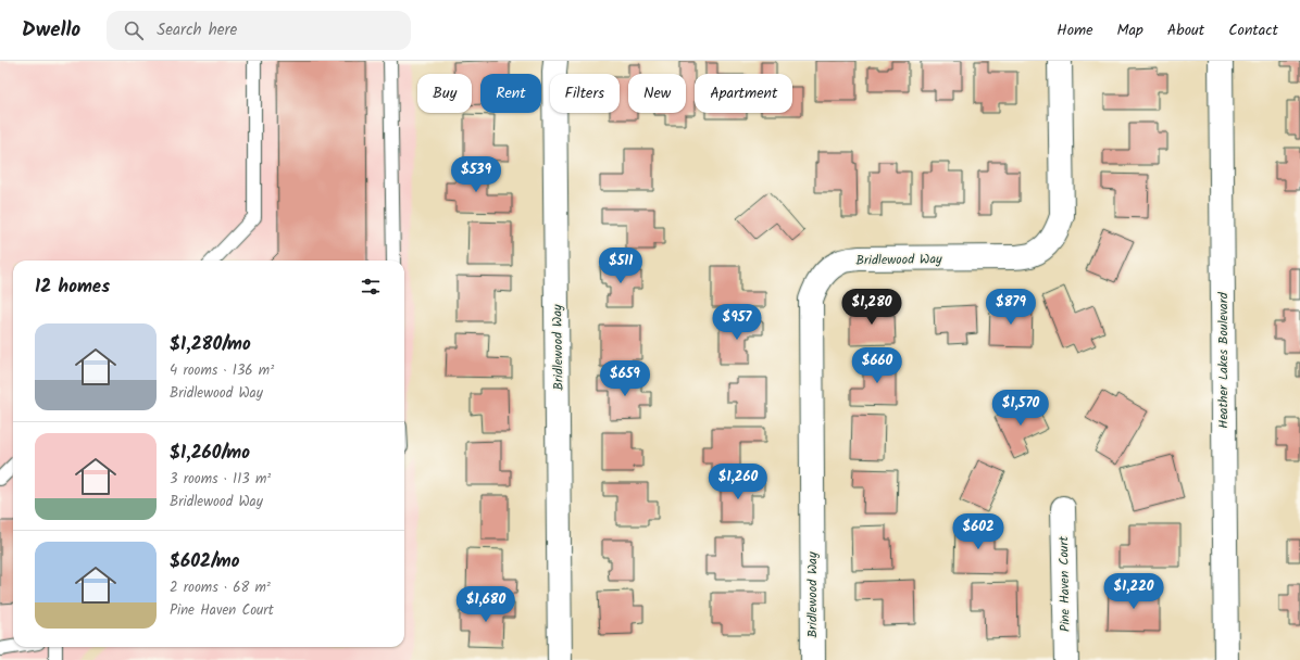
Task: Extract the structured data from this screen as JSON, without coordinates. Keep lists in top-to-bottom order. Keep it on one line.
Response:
{"streets":{"street":["Bridlewood Way","Heather Lakes Boulevard","Pine Haven Court"]},"page":{"header":"Dwello","search":"Search here","nav":["Home","Map","About","Contact"],"chip":["Buy","Rent","Filters","New","Apartment"],"price":["$539","$511","$1,280","$879","$957","$660","$659","$1,570","$1,260","$602","$1,220","$1,680"],"heading":"12 homes","list":[{"name":"$1,280/mo","note":"4 rooms · 136 m² · Bridlewood Way"},{"name":"$1,260/mo","note":"3 rooms · 113 m² · Bridlewood Way"},{"name":"$602/mo","note":"2 rooms · 68 m² · Pine Haven Court"}]}}
